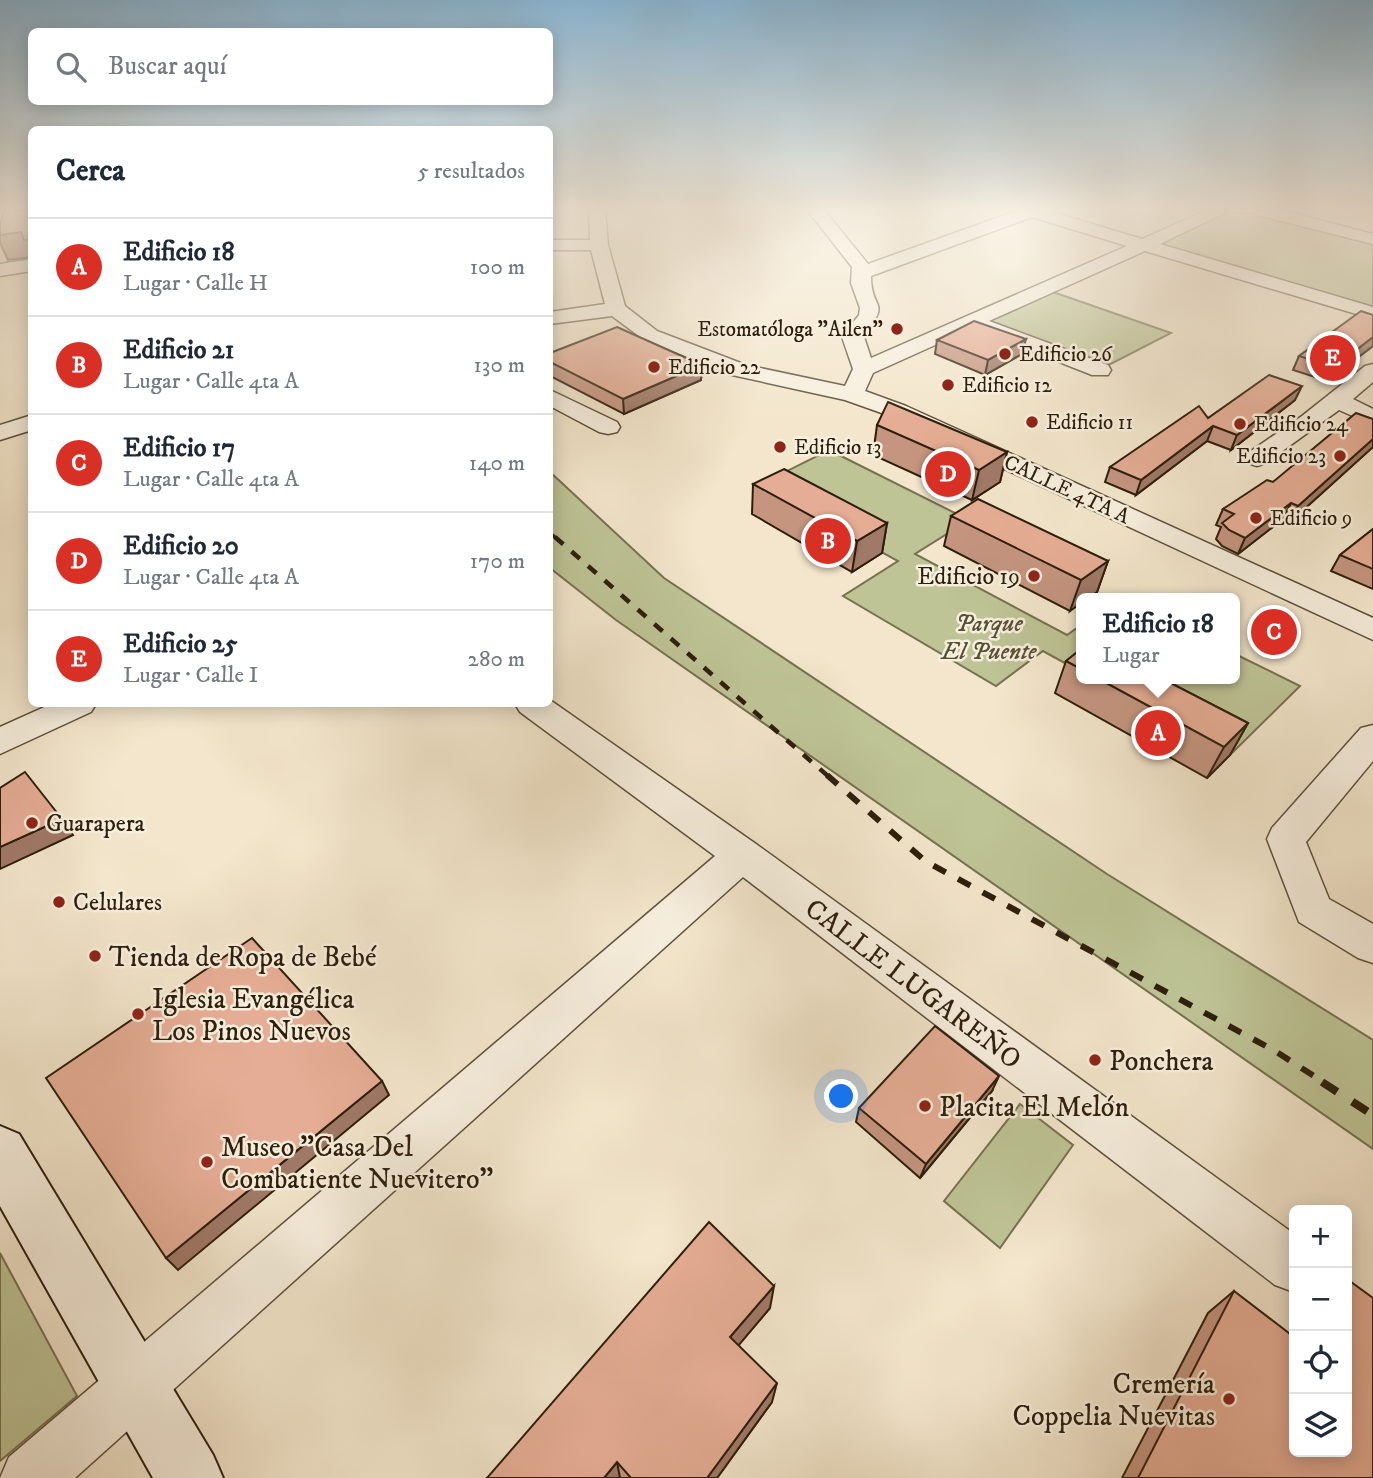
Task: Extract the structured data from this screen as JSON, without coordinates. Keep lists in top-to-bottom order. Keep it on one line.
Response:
{"streets":{"street":["CALLE 4TA A","CALLE LUGAREÑO"]},"parks":["Parque El Puente"],"places":["Estomatóloga \"Ailen\"","Edificio 26","Edificio 22","Edificio 12","Edificio 11","Edificio 24","Edificio 13","Edificio 23","Edificio 9","Edificio 19","Guarapera","Celulares","Tienda de Ropa de Bebé","Iglesia Evangélica Los Pinos Nuevos","Ponchera","Placita El Melón","Museo \"Casa Del Combatiente Nuevitero\"","Cremería Coppelia Nuevitas"],"page":{"search":"Buscar aquí","heading":["Cerca","5 resultados"],"list":[{"mark":"A","name":"Edificio 18","note":"Lugar · Calle H","value":"100 m"},{"mark":"B","name":"Edificio 21","note":"Lugar · Calle 4ta A","value":"130 m"},{"mark":"C","name":"Edificio 17","note":"Lugar · Calle 4ta A","value":"140 m"},{"mark":"D","name":"Edificio 20","note":"Lugar · Calle 4ta A","value":"170 m"},{"mark":"E","name":"Edificio 25","note":"Lugar · Calle I","value":"280 m"}],"pins":["E","D","B","C","A"],"popup":["Edificio 18","Lugar"],"map_buttons":["+","−"]}}
